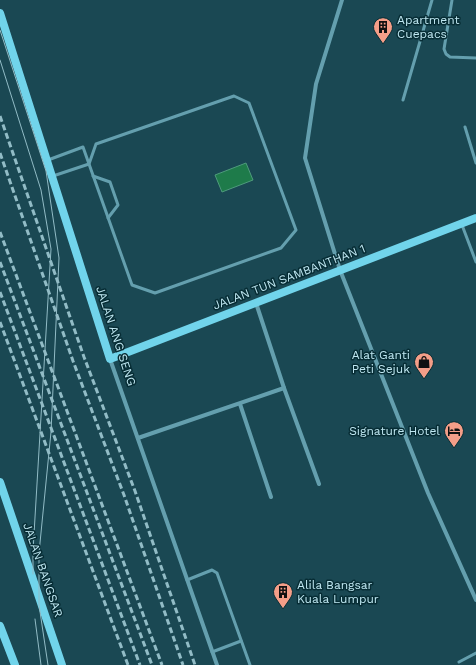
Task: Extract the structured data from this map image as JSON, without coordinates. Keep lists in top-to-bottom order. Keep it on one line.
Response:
{"streets":{"street":["JALAN TUN SAMBANTHAN 1","JALAN ANG SENG","JALAN BANGSAR"]},"crossings":[["JALAN TUN SAMBANTHAN 1","JALAN ANG SENG"]],"places":{"building":["Apartment Cuepacs","Alila Bangsar Kuala Lumpur"],"shop":["Alat Ganti Peti Sejuk"],"hotel":["Signature Hotel"]}}
